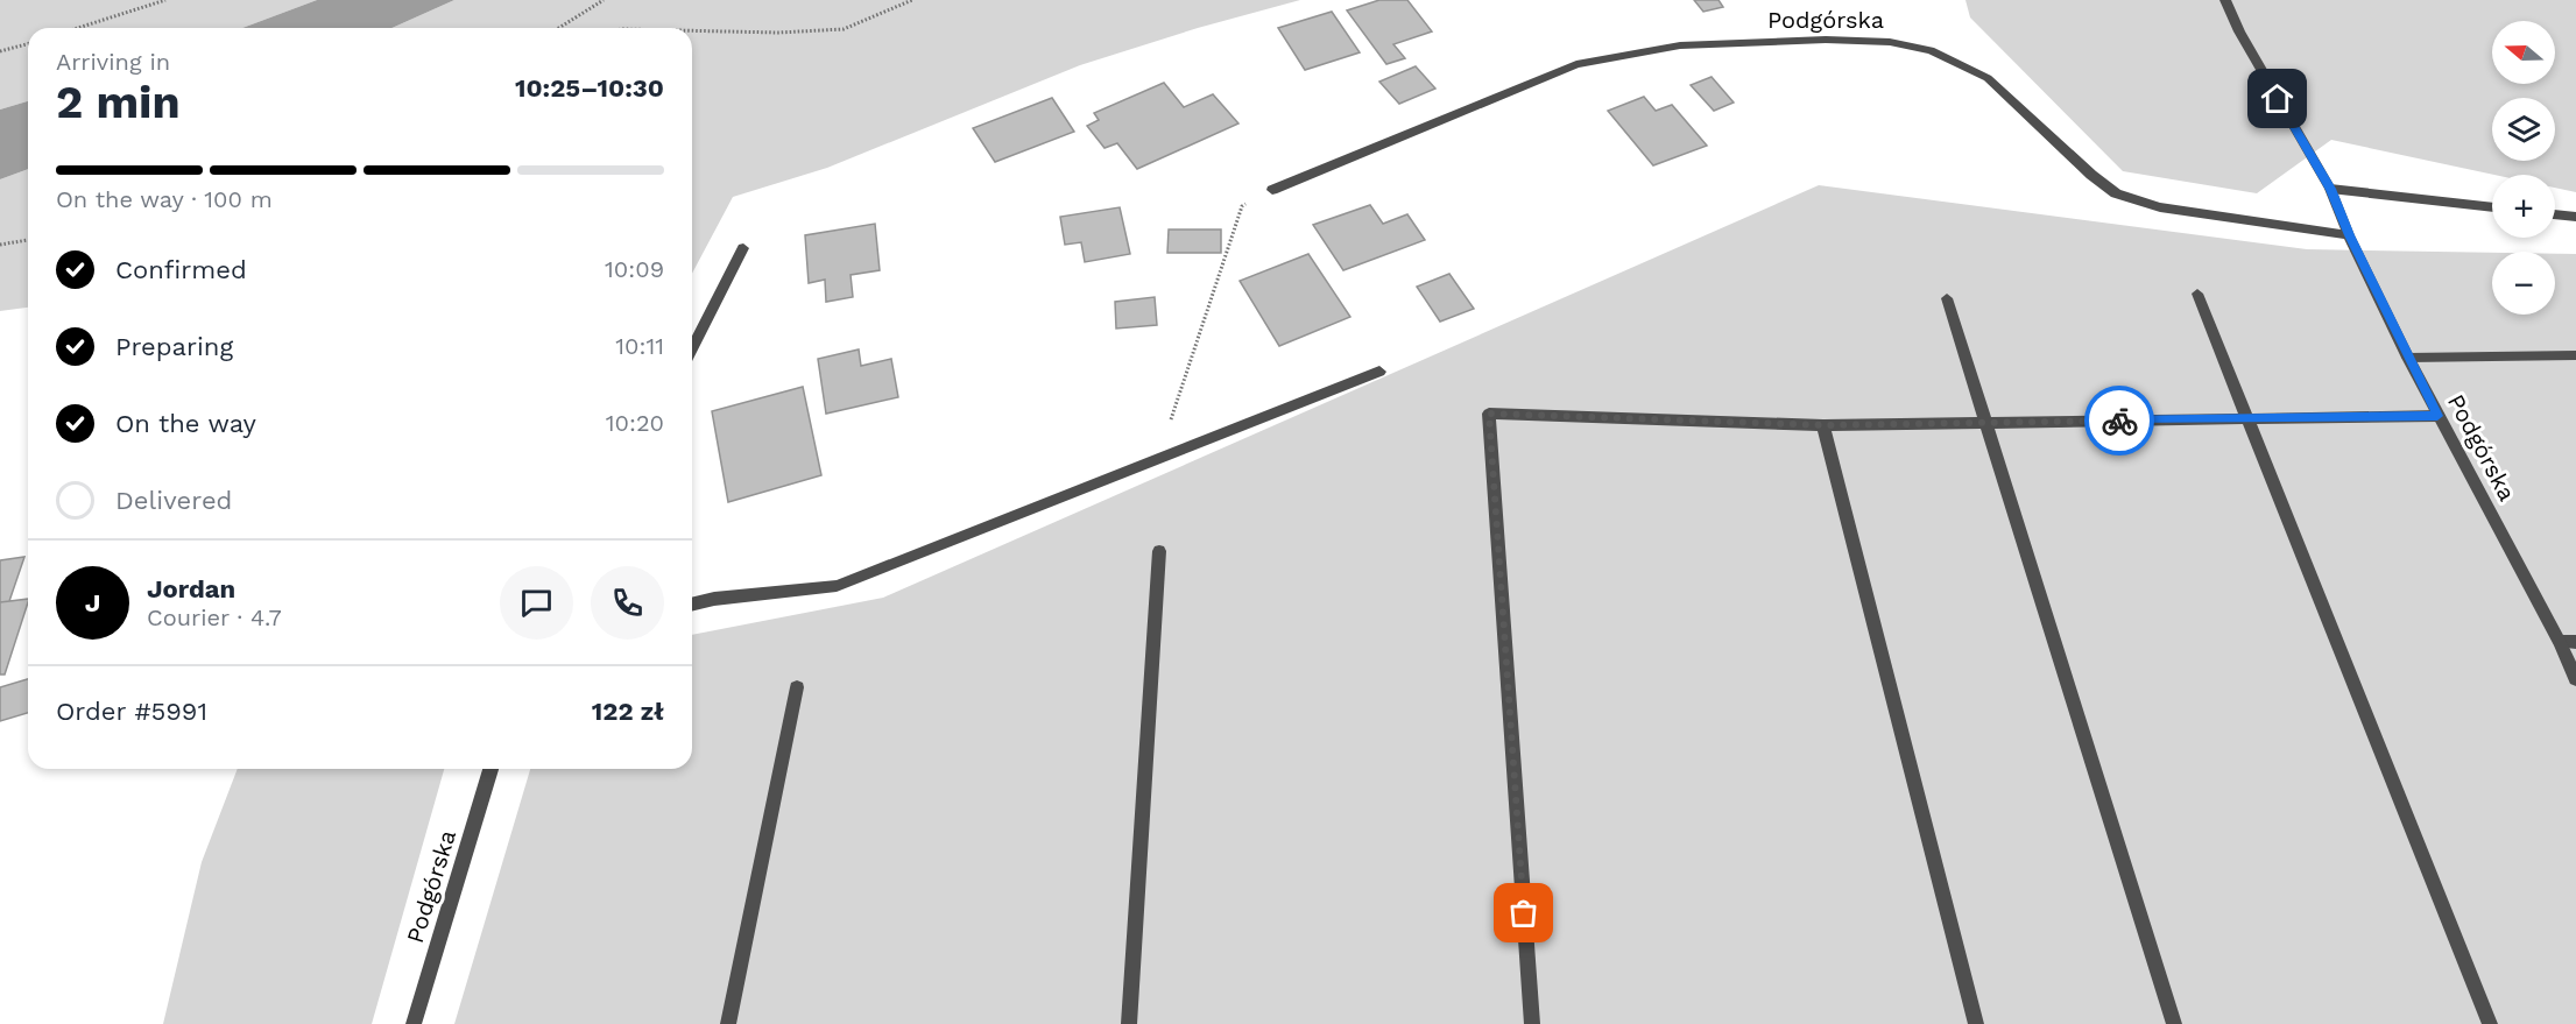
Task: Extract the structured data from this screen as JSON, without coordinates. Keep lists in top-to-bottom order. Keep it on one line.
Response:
{"streets":{"street":["Podgórska"]},"north":"left","page":{"map_buttons":["+","−"],"heading":["2 min","Arriving in","10:25–10:30"],"panel":["Jordan","Courier · 4.7","Order #5991","122 zł"],"bar":"On the way · 100 m","list":[["Confirmed","10:09"],["Preparing","10:11"],["On the way","10:20"],"Delivered"],"round":"J"}}
